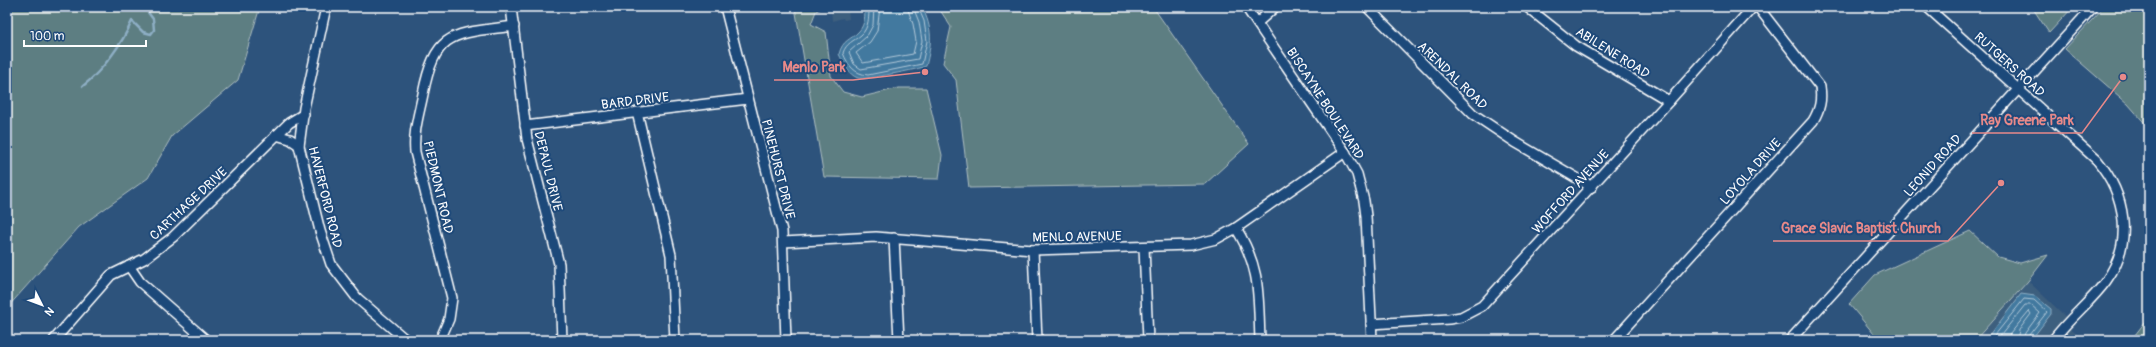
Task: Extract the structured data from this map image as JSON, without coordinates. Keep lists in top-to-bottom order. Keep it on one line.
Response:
{"streets":{"street":["ABILENE ROAD","RUTGERS ROAD","ARENDAL ROAD","BARD DRIVE","BISCAYNE BOULEVARD","LEONID ROAD","PINEHURST DRIVE","DEPAUL DRIVE","LOYOLA DRIVE","PIEDMONT ROAD","WOFFORD AVENUE","HAVERFORD ROAD","CARTHAGE DRIVE","MENLO AVENUE"]},"crossings":[["ABILENE ROAD","WOFFORD AVENUE"],["RUTGERS ROAD","LEONID ROAD"],["ARENDAL ROAD","WOFFORD AVENUE"],["BARD DRIVE","PINEHURST DRIVE"],["BARD DRIVE","DEPAUL DRIVE"],["BISCAYNE BOULEVARD","WOFFORD AVENUE"],["BISCAYNE BOULEVARD","MENLO AVENUE"],["PINEHURST DRIVE","MENLO AVENUE"],["DEPAUL DRIVE","PIEDMONT ROAD"],["HAVERFORD ROAD","CARTHAGE DRIVE"]],"places":["Menlo Park","Ray Greene Park","Grace Slavic Baptist Church"],"scale_bar":"100 m","north":"bottom right"}
